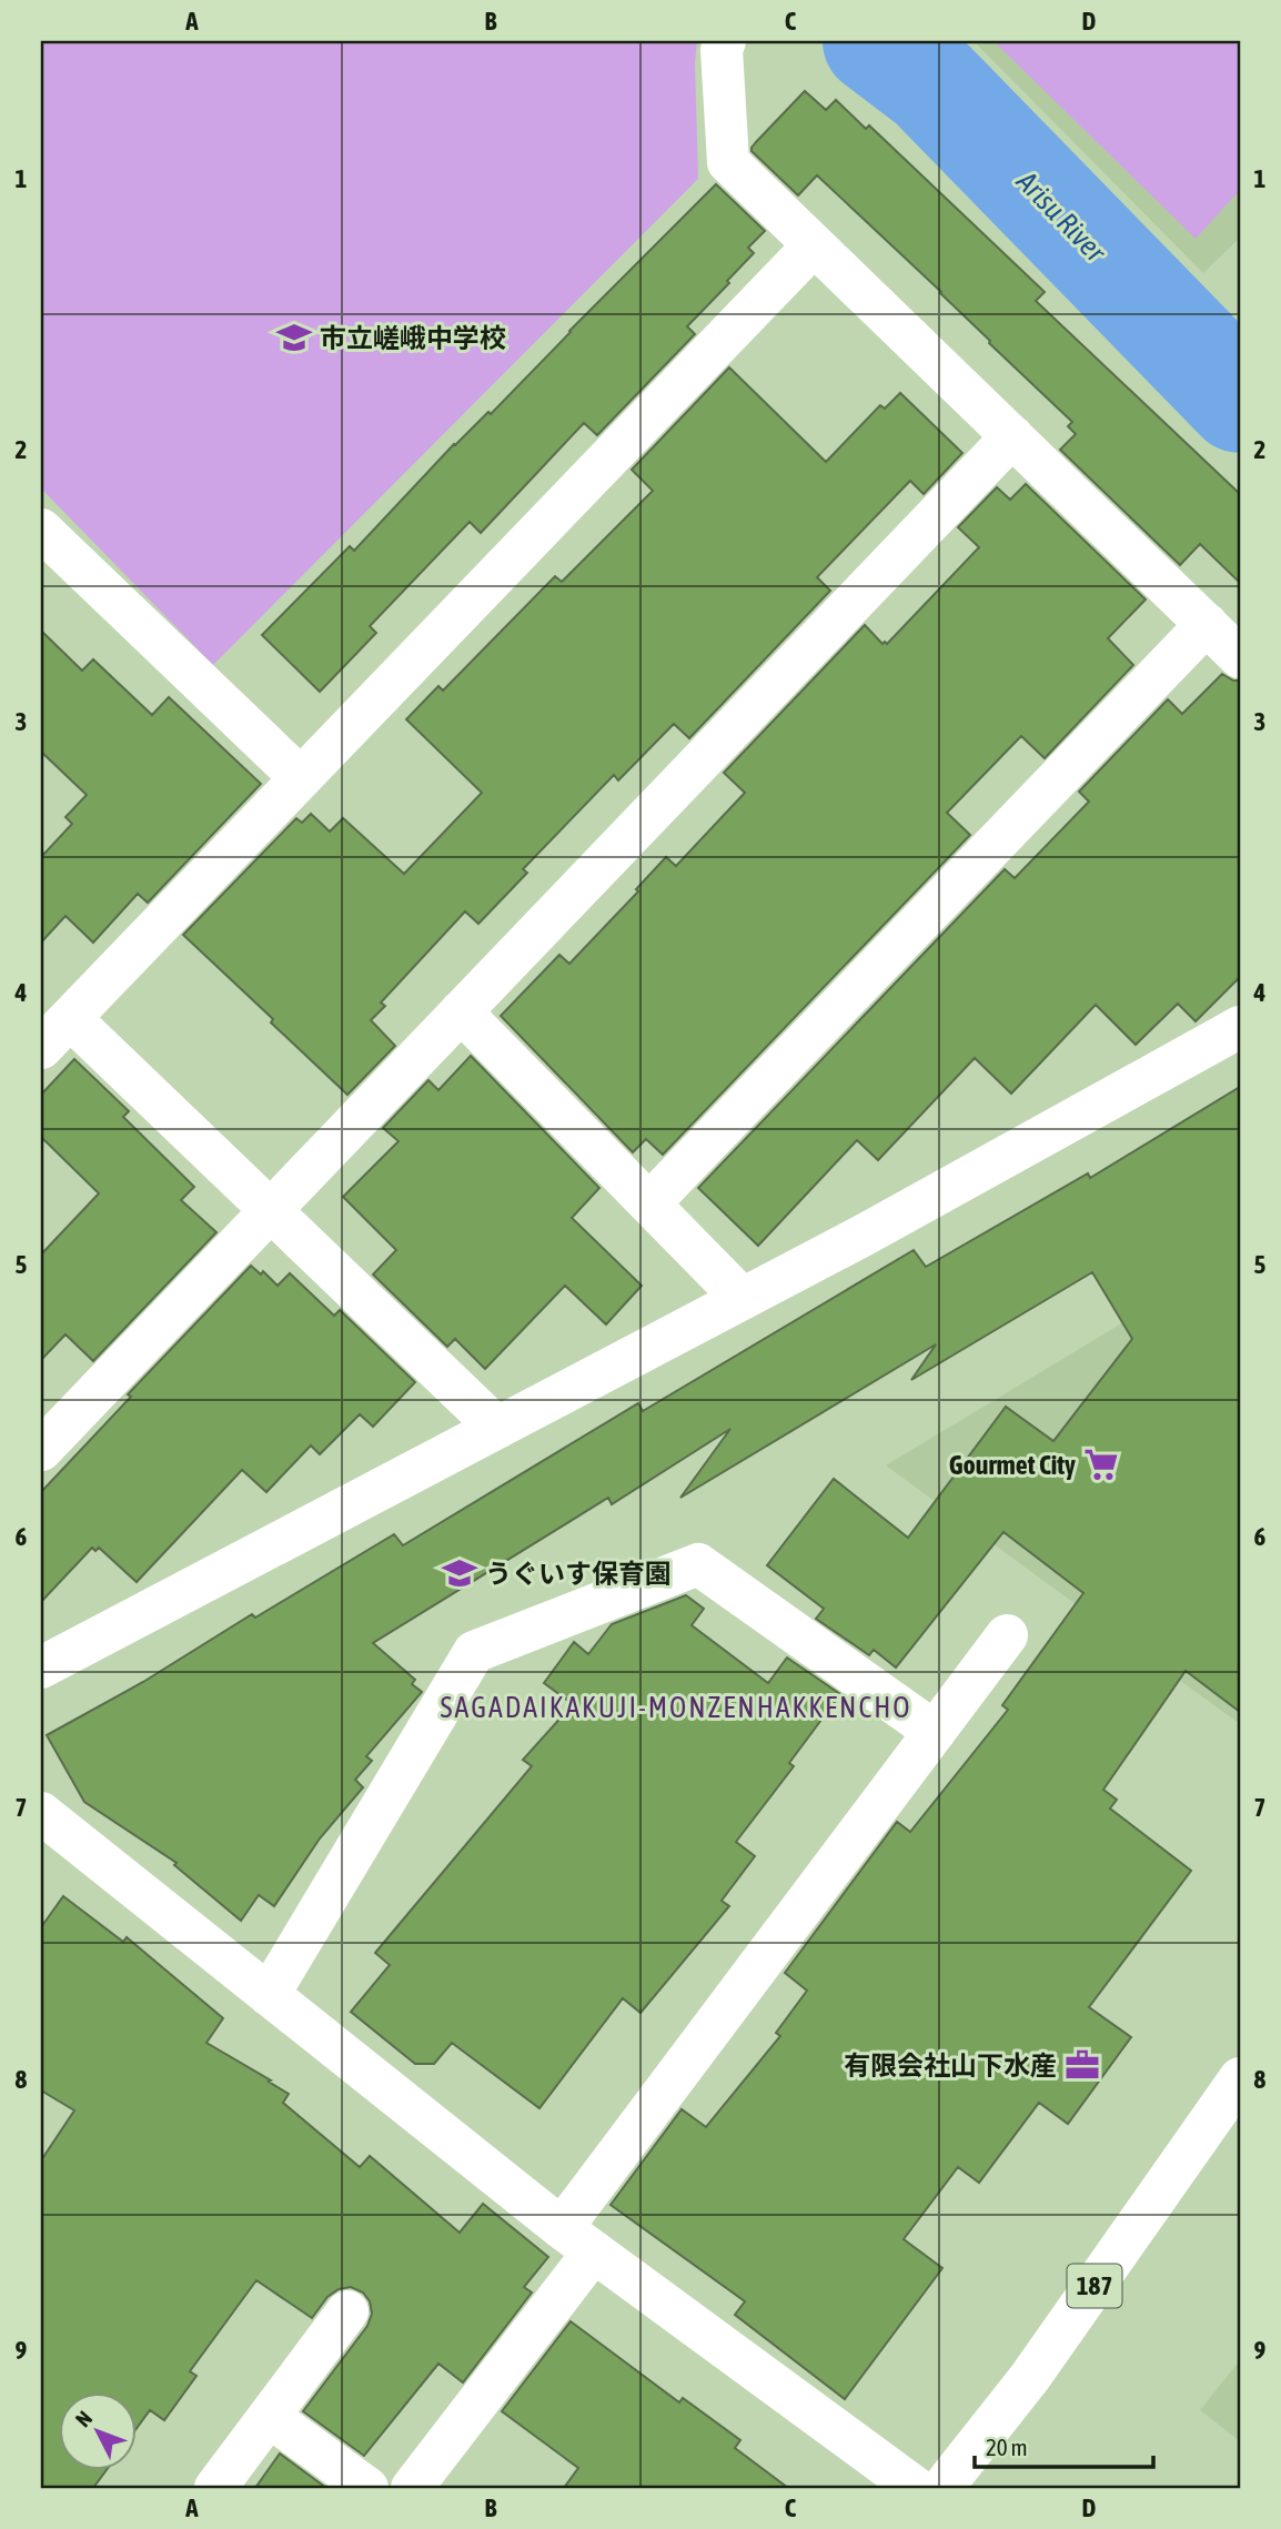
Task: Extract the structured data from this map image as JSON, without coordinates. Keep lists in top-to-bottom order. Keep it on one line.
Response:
{"streets":{"street":["187"]},"districts":["SAGADAIKAKUJI-MONZENHAKKENCHO"],"water":["Arisu River"],"places":{"school or university":["市立嵯峨中学校","うぐいす保育園"],"supermarket":["Gourmet City"],"office":["有限会社山下水産"]},"scale_bar":"20 m","north":"top left","grid":{"columns":["A","B","C","D"],"rows":["1","2","3","4","5","6","7","8","9"]}}
